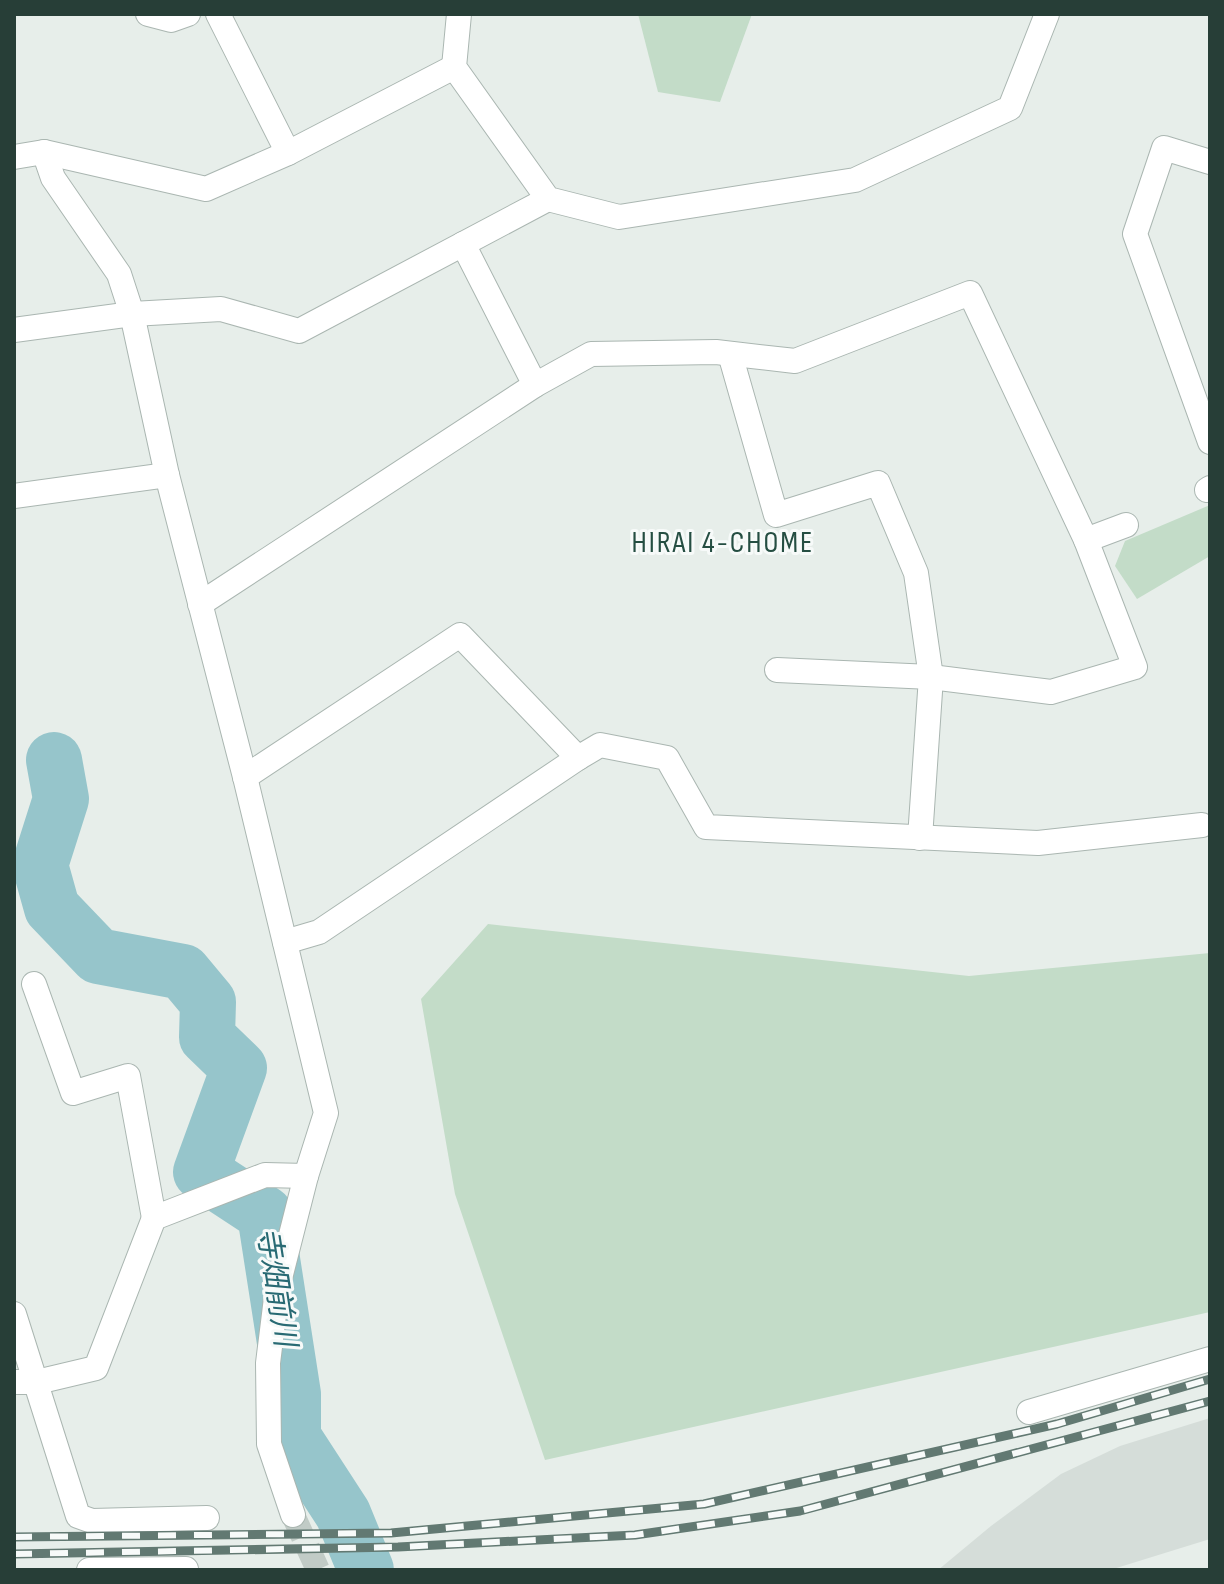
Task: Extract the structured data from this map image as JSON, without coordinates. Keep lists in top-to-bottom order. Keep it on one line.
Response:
{"districts":["HIRAI 4-CHOME"],"water":["寺畑前川"]}
